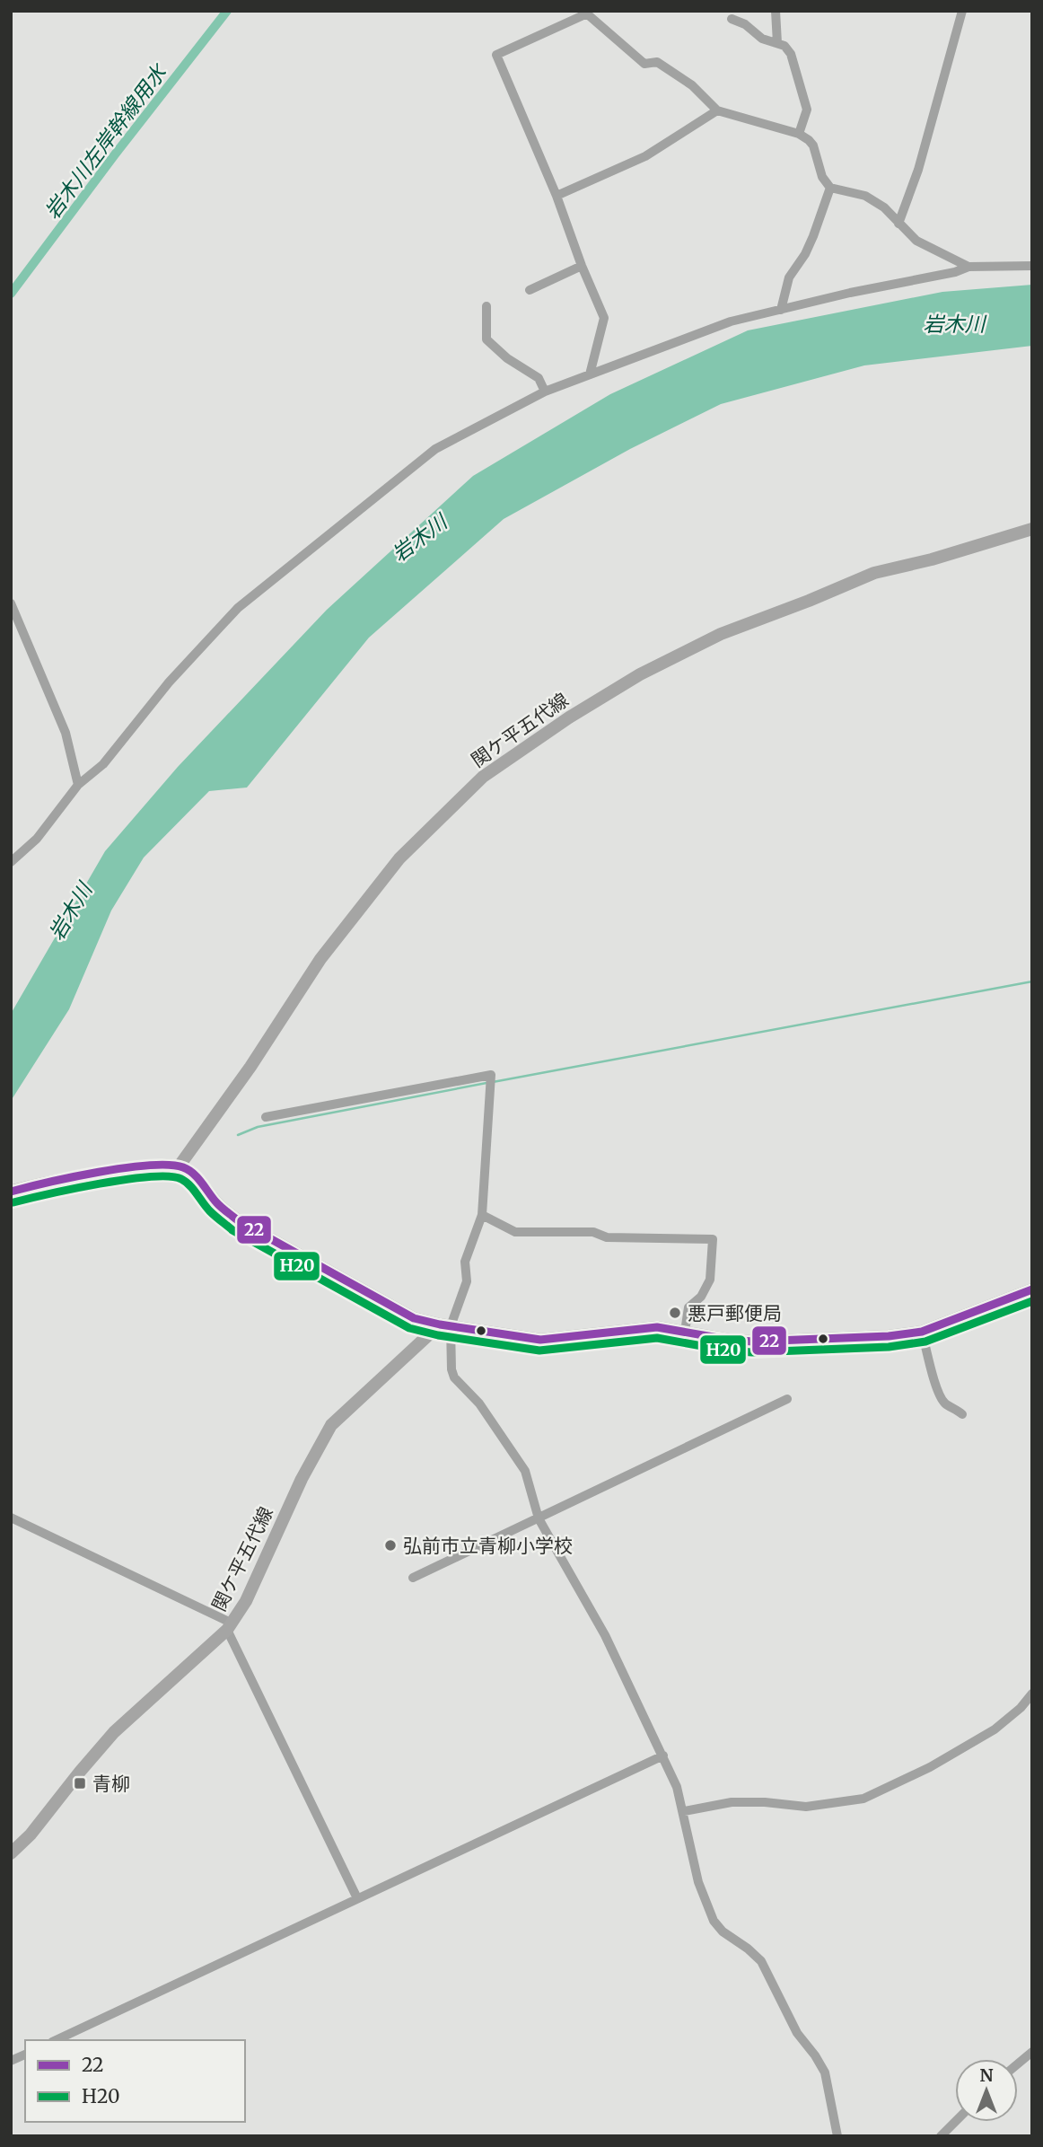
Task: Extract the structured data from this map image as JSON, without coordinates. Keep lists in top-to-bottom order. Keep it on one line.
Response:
{"streets":{"main road":["関ケ平五代線"]},"water":["岩木川左岸幹線用水","岩木川"],"places":{"other":["悪戸郵便局","弘前市立青柳小学校"],"transit":["青柳"]},"lines":["transit line 22","transit line H20"],"legend":["22","H20"],"north":"top"}
